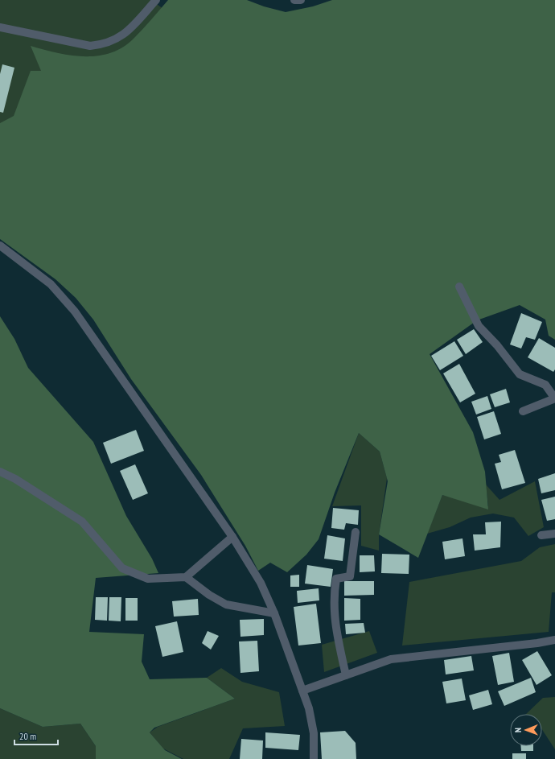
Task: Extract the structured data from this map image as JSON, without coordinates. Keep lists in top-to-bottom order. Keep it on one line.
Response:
{"scale_bar":"20 m","north":"left"}
